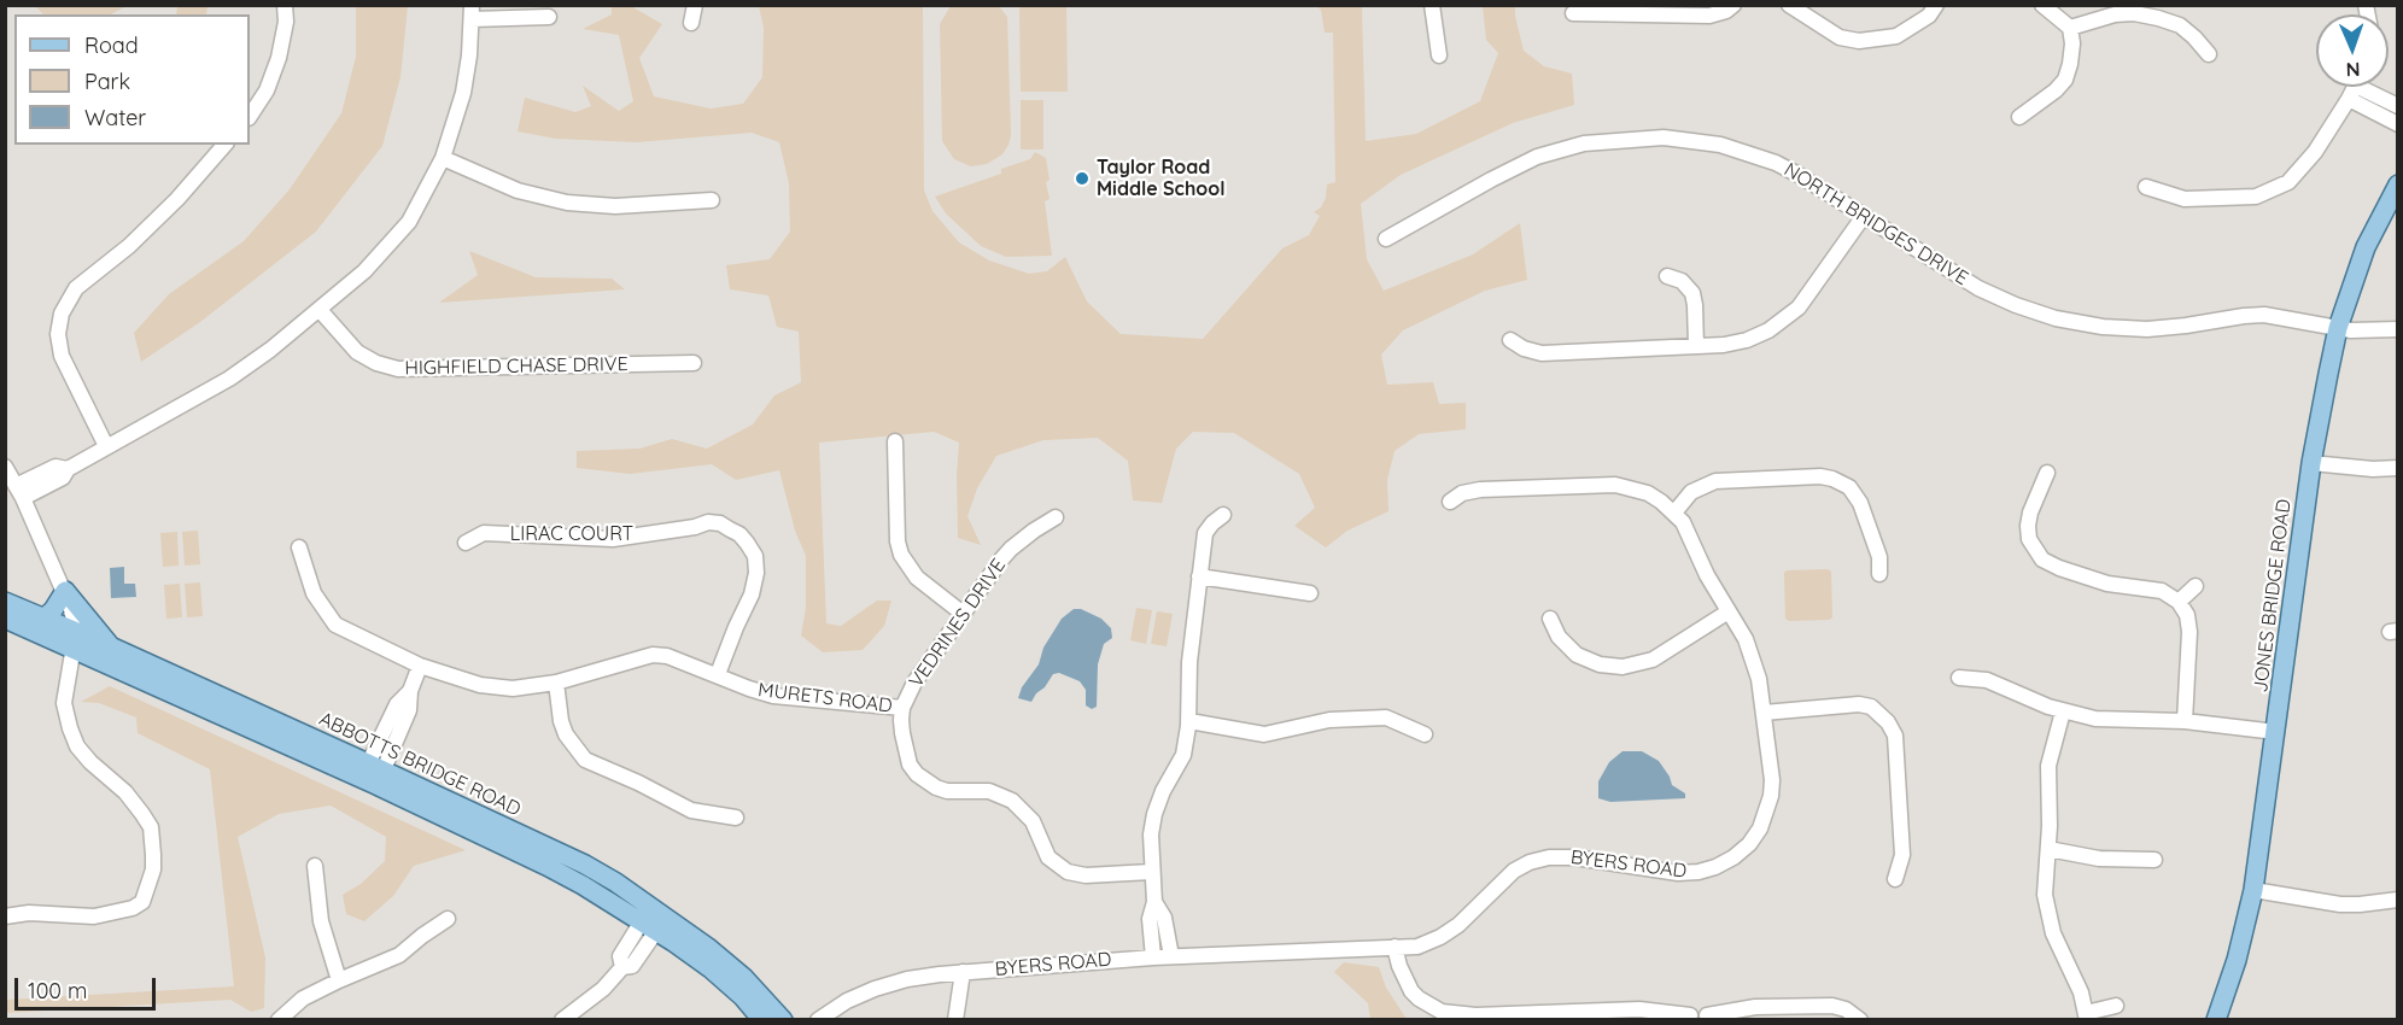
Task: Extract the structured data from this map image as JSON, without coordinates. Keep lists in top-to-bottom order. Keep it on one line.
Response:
{"streets":{"main road":["JONES BRIDGE ROAD","ABBOTTS BRIDGE ROAD"],"street":["NORTH BRIDGES DRIVE","HIGHFIELD CHASE DRIVE","LIRAC COURT","VEDRINES DRIVE","MURETS ROAD","BYERS ROAD"]},"crossings":[["NORTH BRIDGES DRIVE","JONES BRIDGE ROAD"],["LIRAC COURT","MURETS ROAD"],["VEDRINES DRIVE","MURETS ROAD"]],"places":["Taylor Road Middle School"],"legend":["Road","Park","Water"],"scale_bar":"100 m","north":"bottom"}
